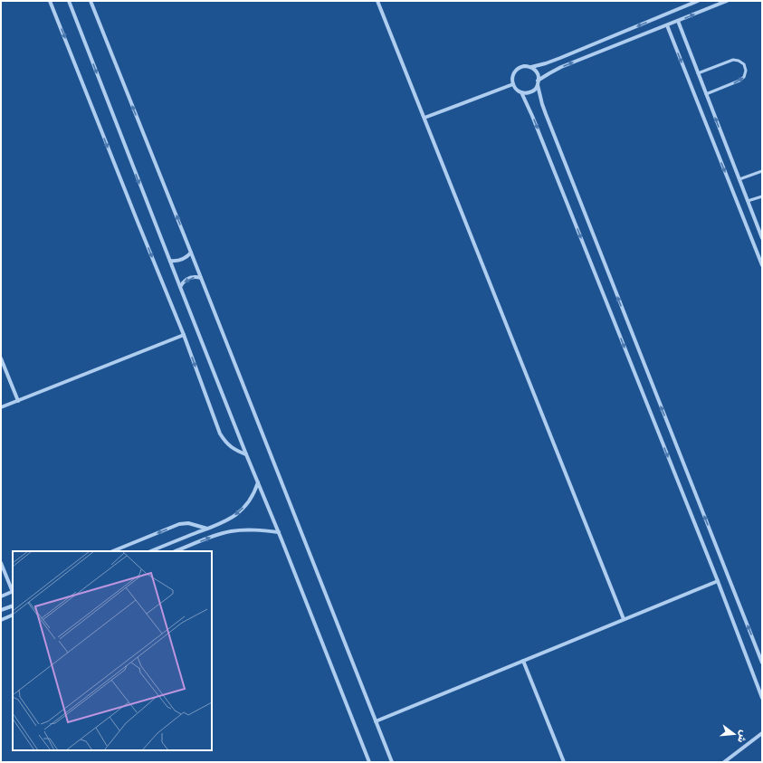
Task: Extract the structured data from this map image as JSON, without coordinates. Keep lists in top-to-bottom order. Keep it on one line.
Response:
{"north":"right"}
